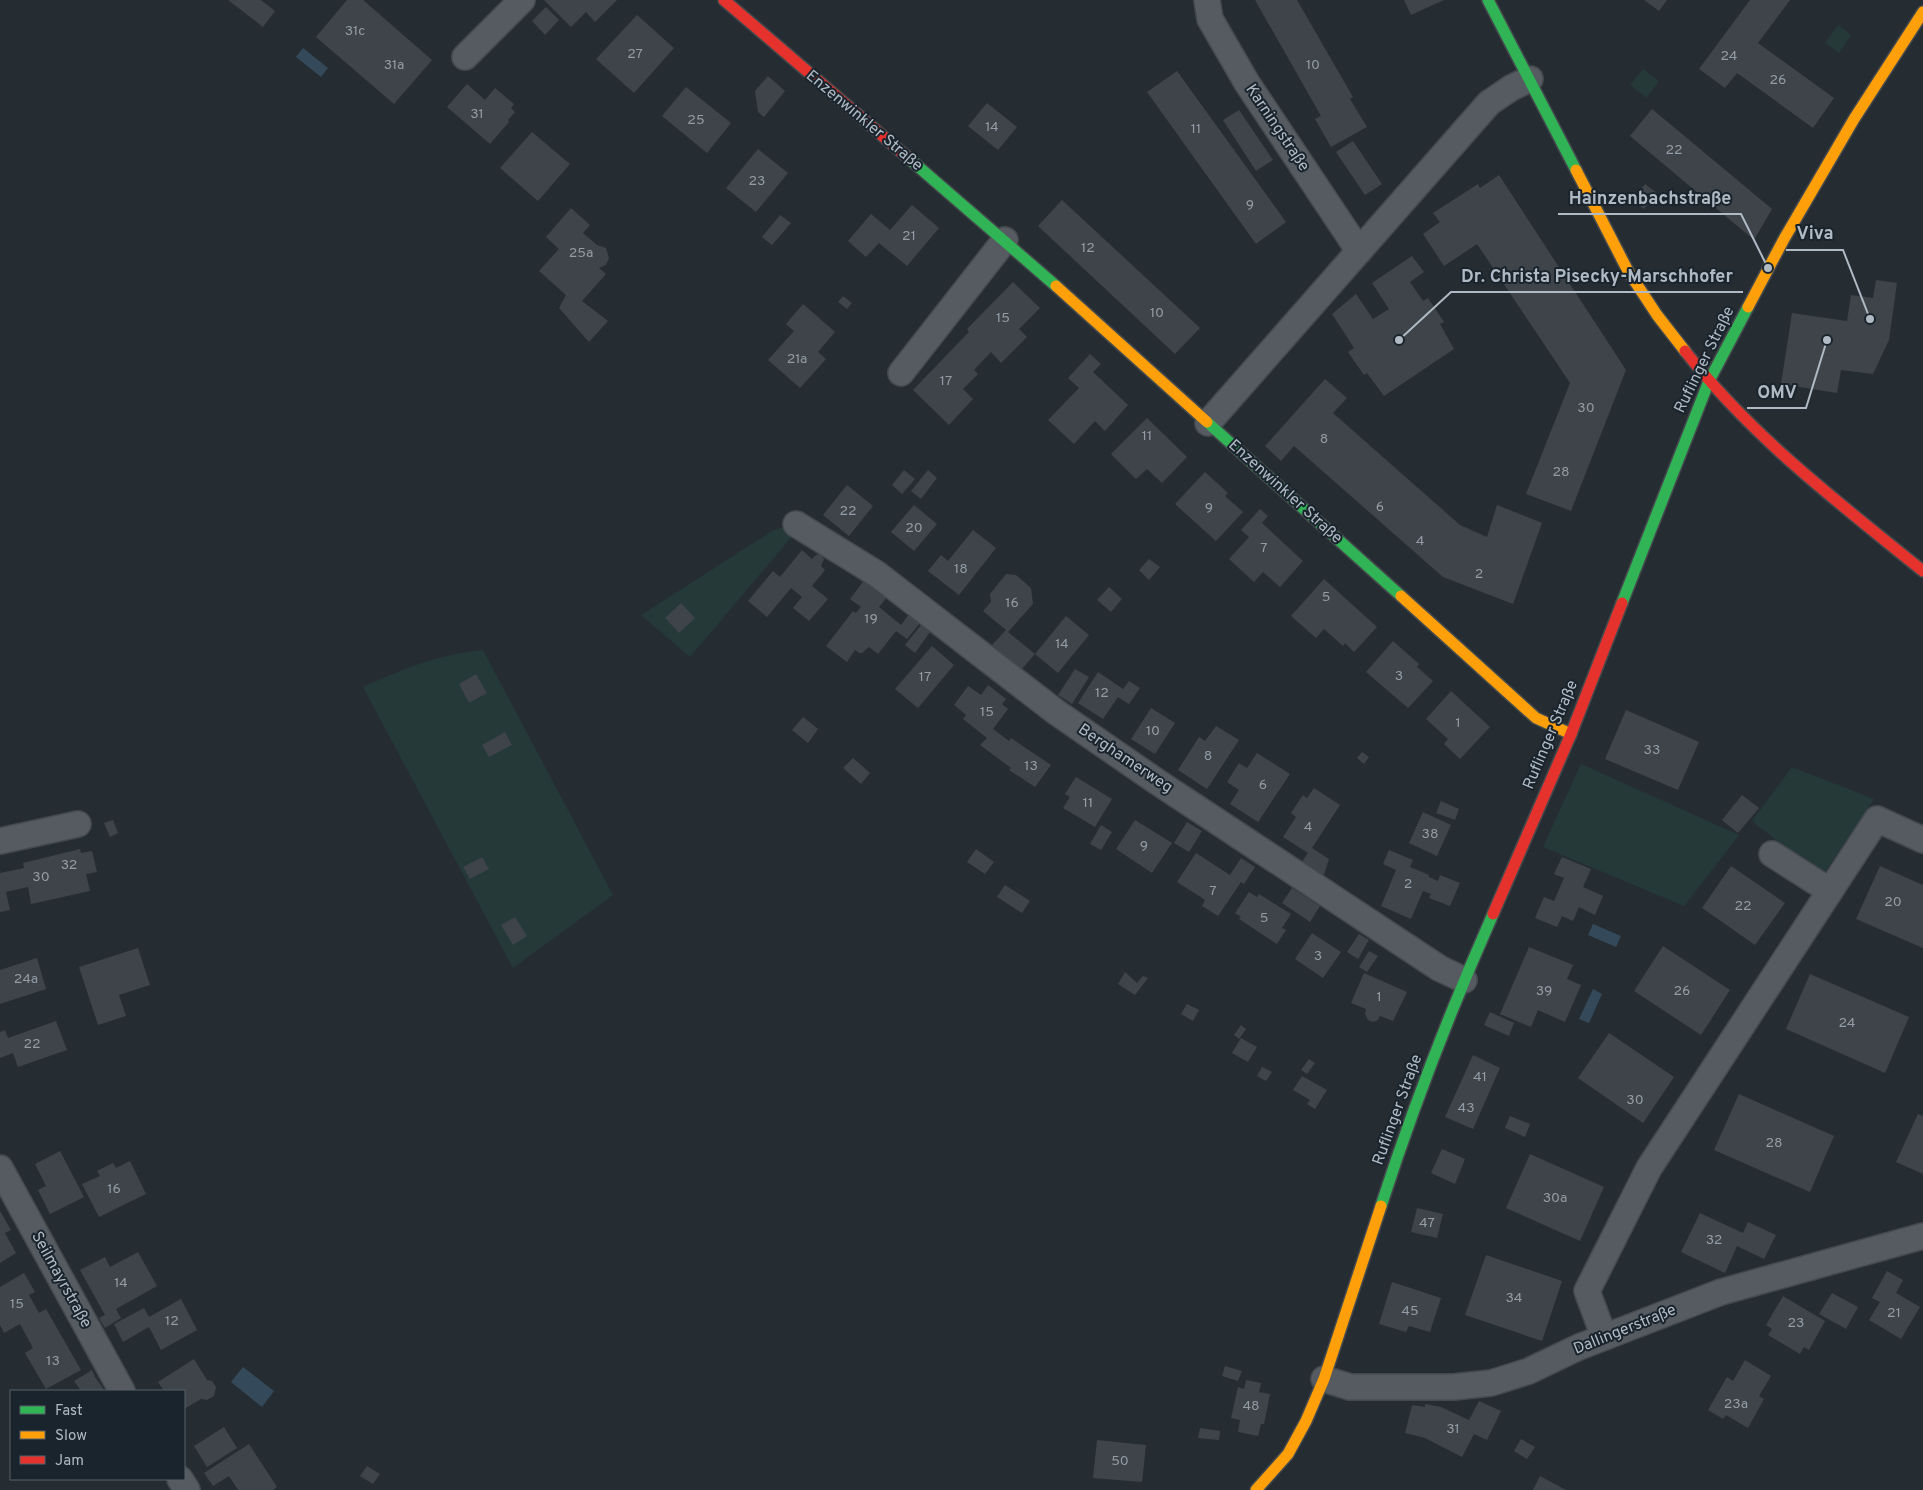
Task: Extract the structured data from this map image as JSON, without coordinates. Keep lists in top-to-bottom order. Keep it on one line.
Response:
{"streets":{"street":["Enzenwinkler Straße","Karningstraße","Ruflinger Straße","Berghamerweg","Seilmayrstraße","Dallingerstraße"]},"crossings":[["Enzenwinkler Straße","Ruflinger Straße"],["Ruflinger Straße","Berghamerweg"],["Ruflinger Straße","Dallingerstraße"]],"places":["Hainzenbachstraße","Viva","Dr. Christa Pisecky-Marschhofer","OMV"],"house_numbers":["31c","27","24","31a","10","26","31","25","14","11","22","23","9","21","12","25a","10","15","21a","17","30","11","8","28","6","9","22","20","4","7","18","2","5","16","19","14","3","17","12","15","1","10","33","8","13","6","11","4","38","9","32","30","2","7","20","22","5","3","24a","39","26","1","24","22","41","30","43","28","16","30a","47","32","14","34","15","45","21","12","23","13","23a","48","31","50"],"legend":["Fast","Slow","Jam"]}
